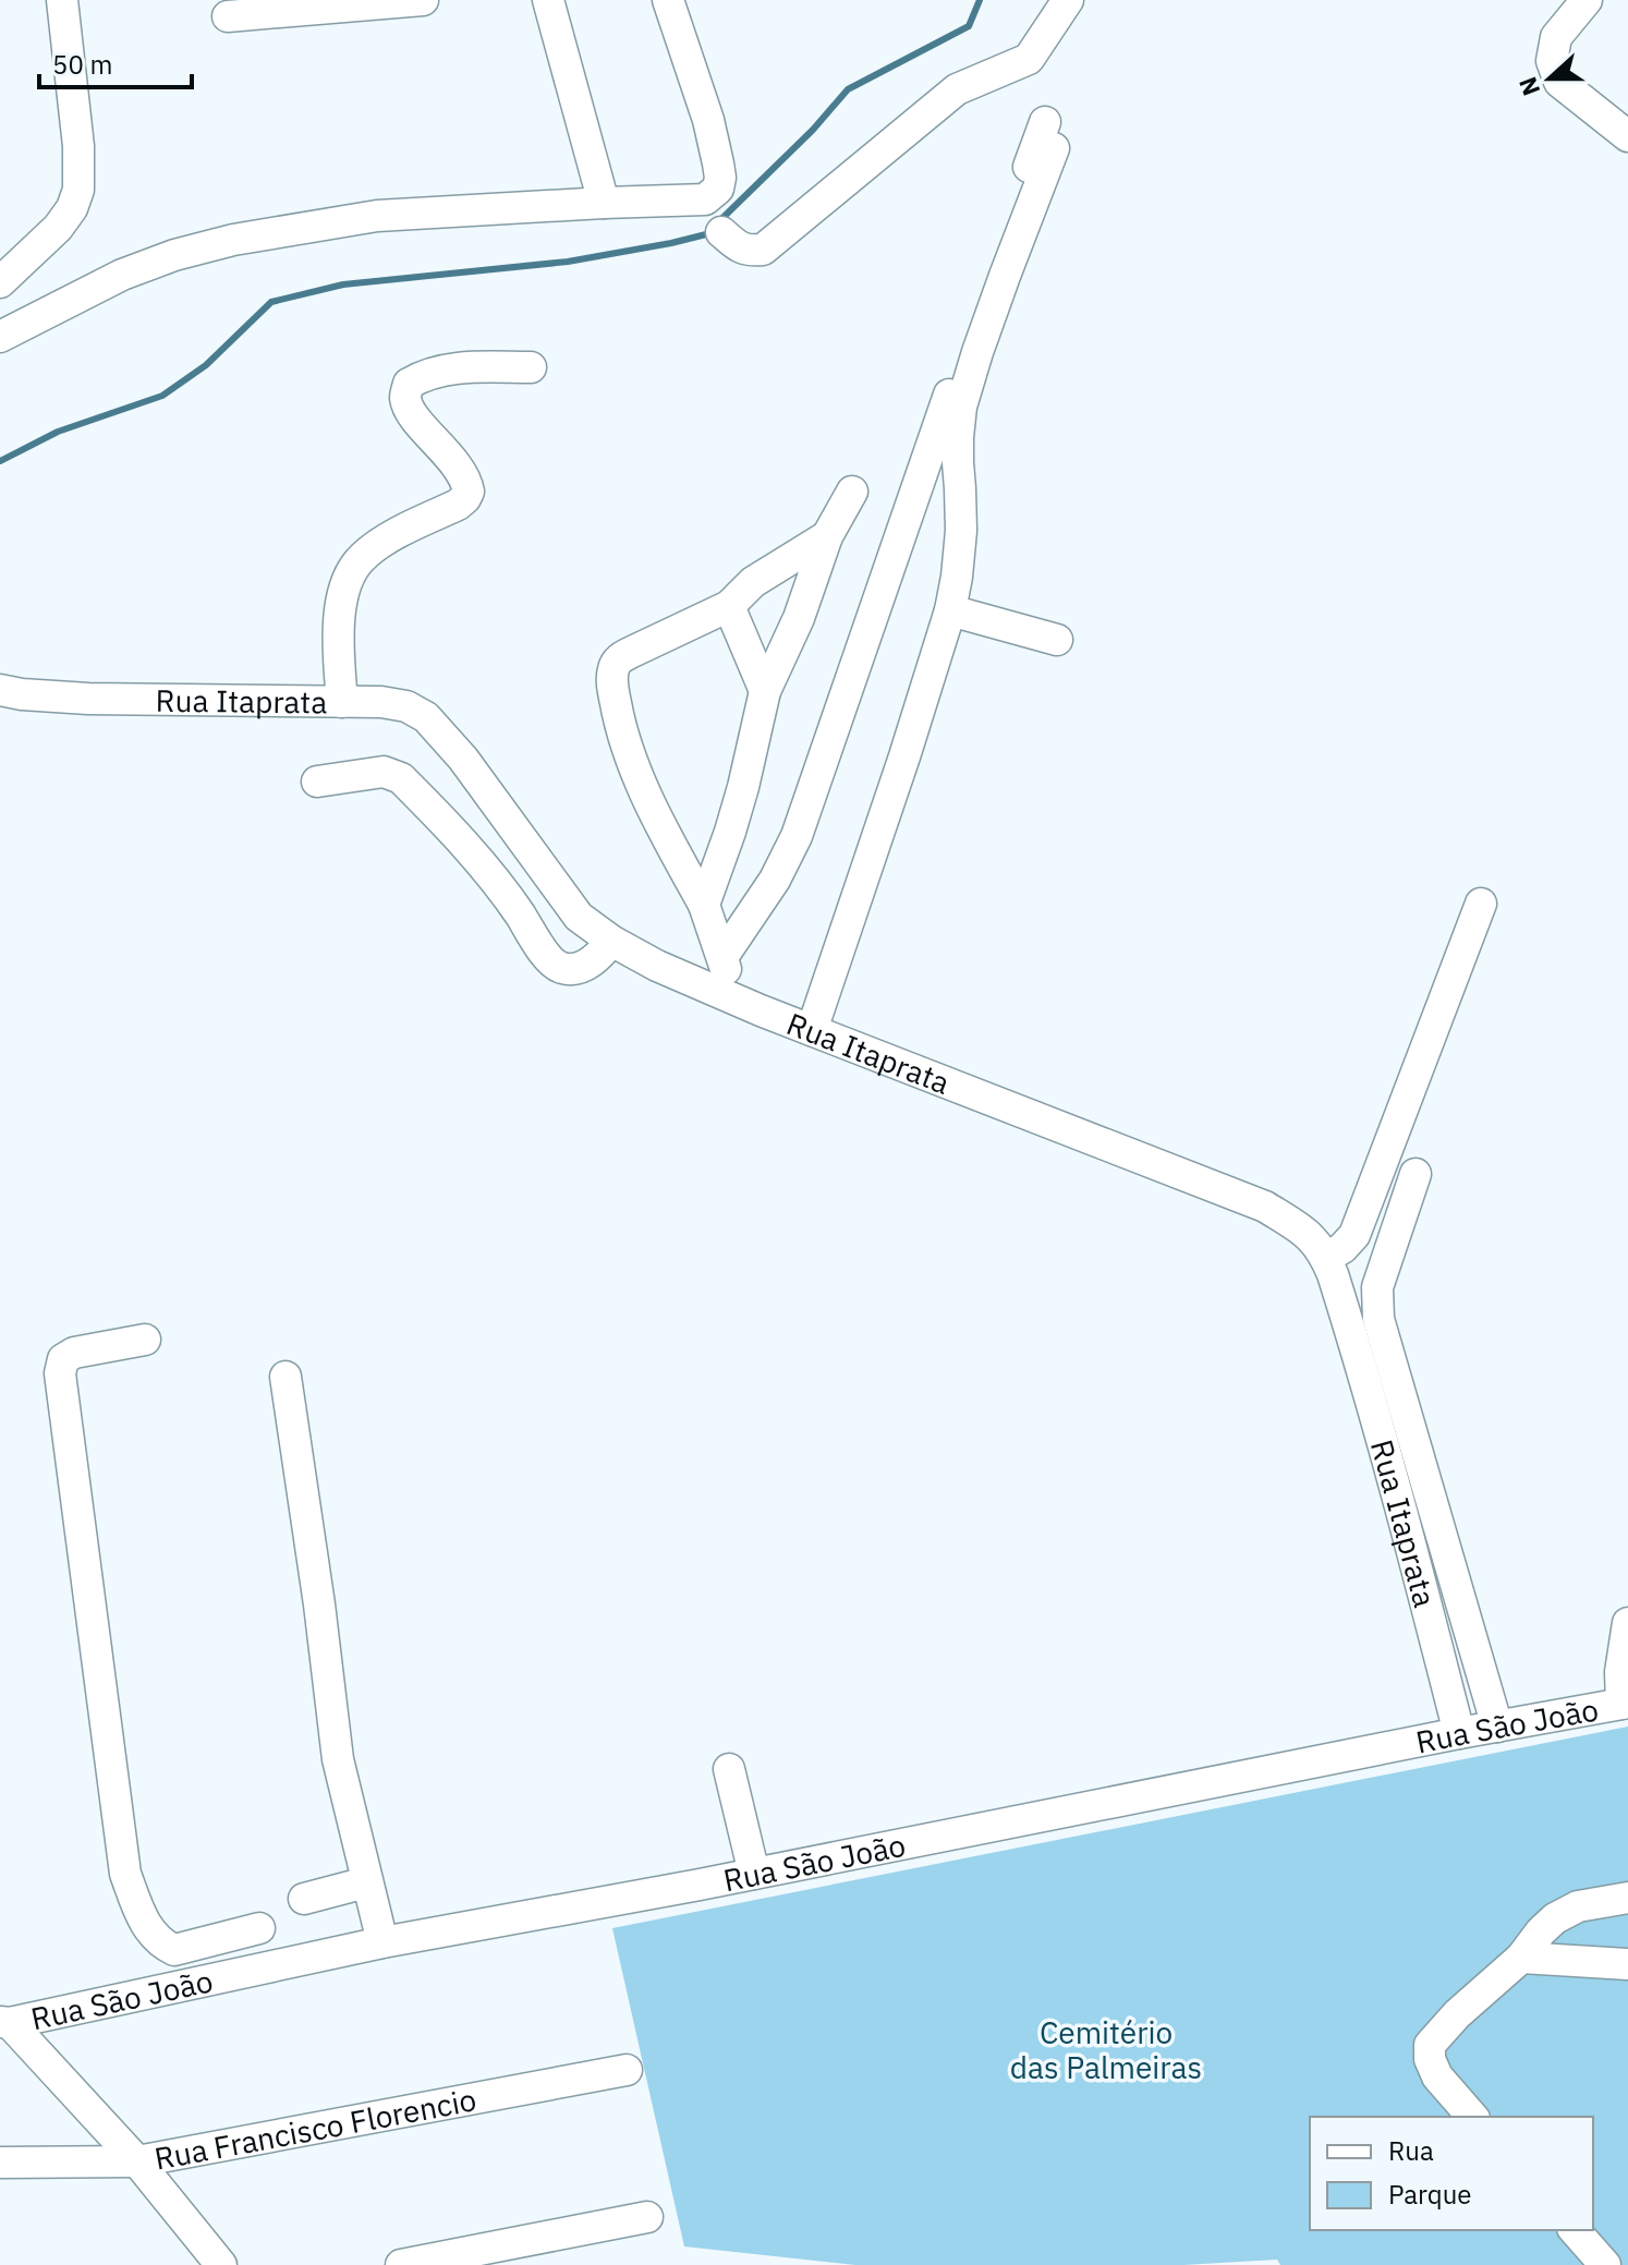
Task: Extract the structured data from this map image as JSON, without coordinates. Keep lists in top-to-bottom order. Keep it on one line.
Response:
{"streets":{"street":["Rua Itaprata","Rua São João","Rua Francisco Florencio"]},"crossings":[["Rua Itaprata","Rua São João"]],"parks":["Cemitério das Palmeiras"],"legend":["Rua","Parque"],"scale_bar":"50 m","north":"left"}
